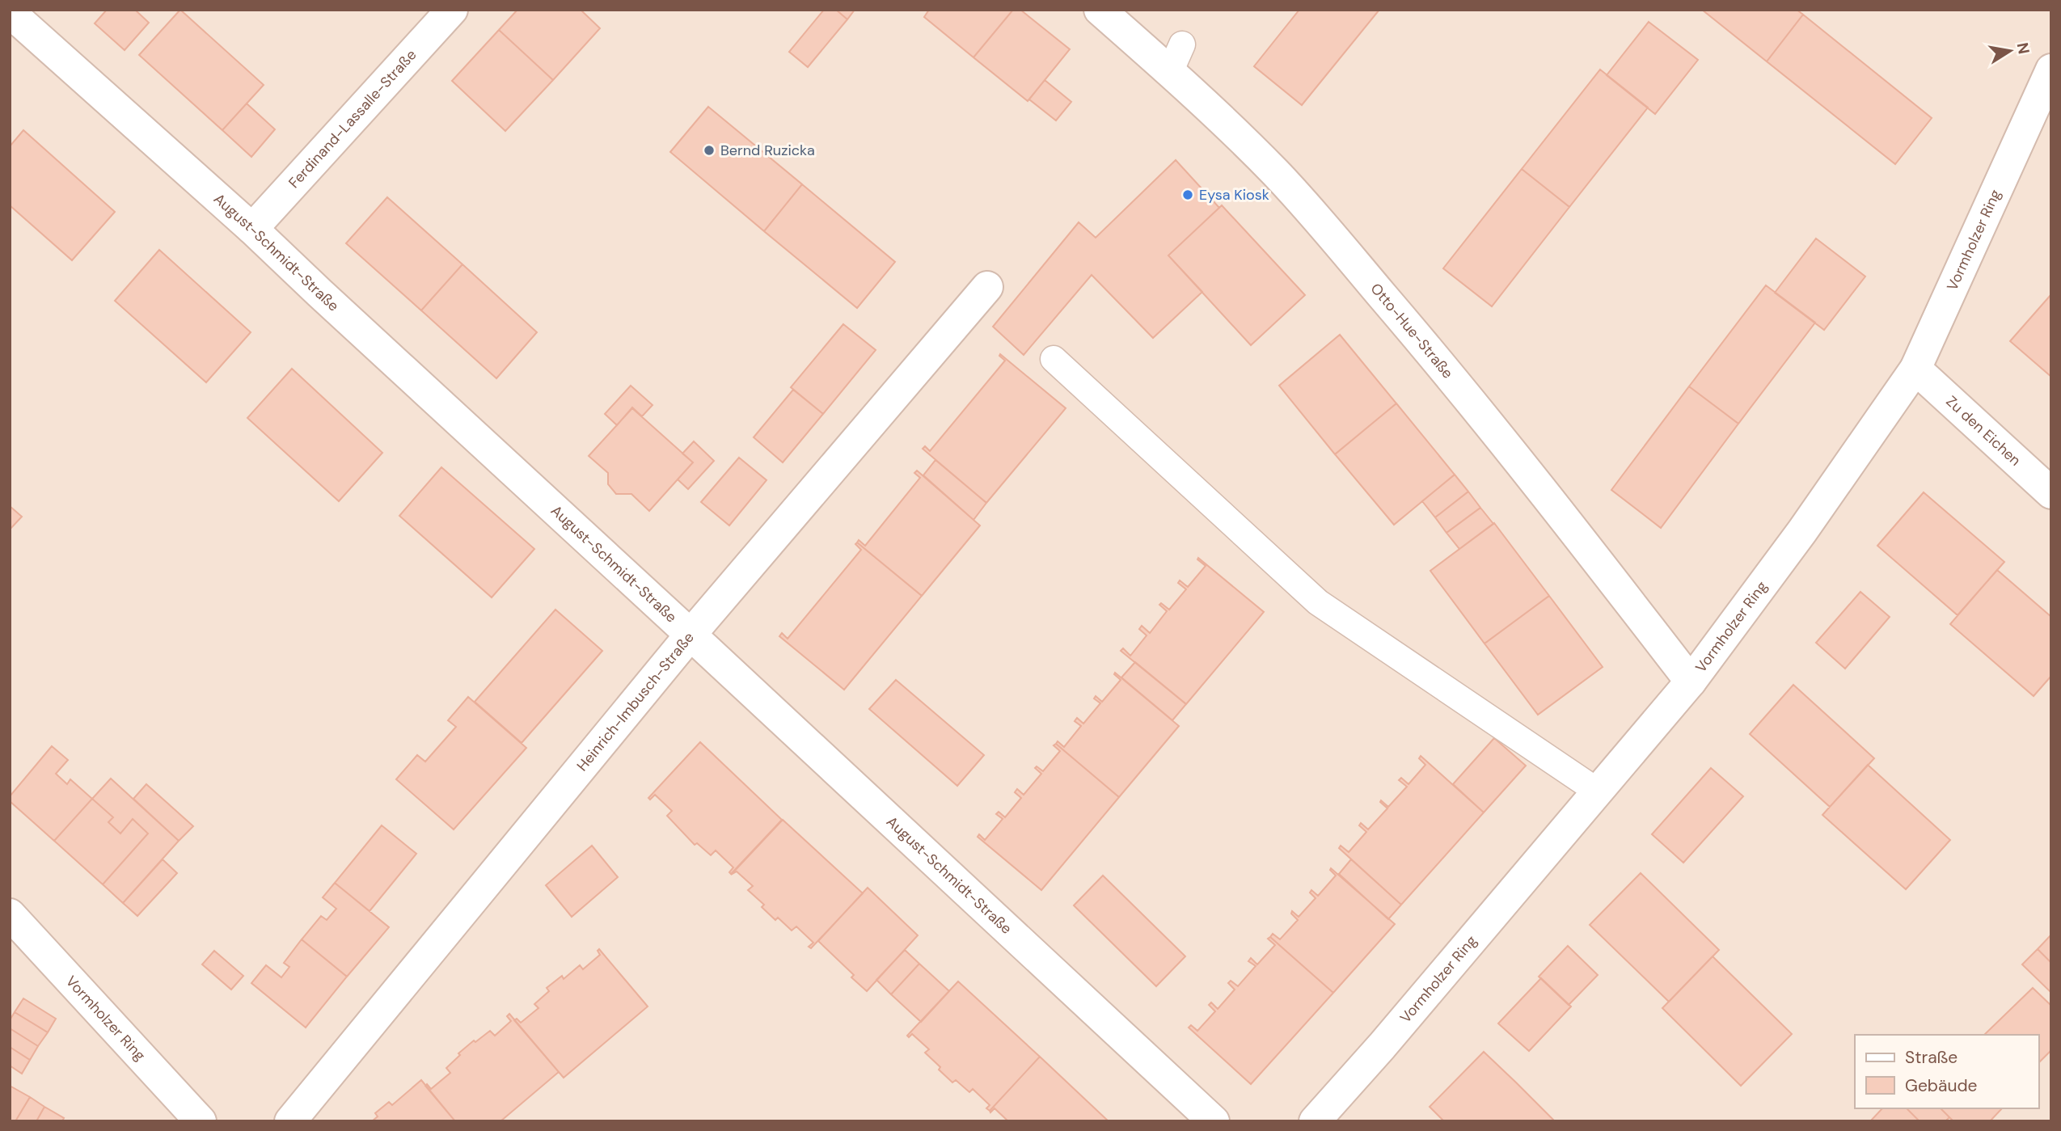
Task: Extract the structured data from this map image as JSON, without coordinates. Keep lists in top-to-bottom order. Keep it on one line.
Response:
{"streets":{"street":["Ferdinand-Lassalle-Straße","Vormholzer Ring","August-Schmidt-Straße","Otto-Hue-Straße","Zu den Eichen","Heinrich-Imbusch-Straße"]},"crossings":[["Ferdinand-Lassalle-Straße","August-Schmidt-Straße"],["Vormholzer Ring","Otto-Hue-Straße"],["Vormholzer Ring","Zu den Eichen"],["August-Schmidt-Straße","Heinrich-Imbusch-Straße"]],"places":["Bernd Ruzicka","Eysa Kiosk"],"legend":["Straße","Gebäude"],"north":"right"}
